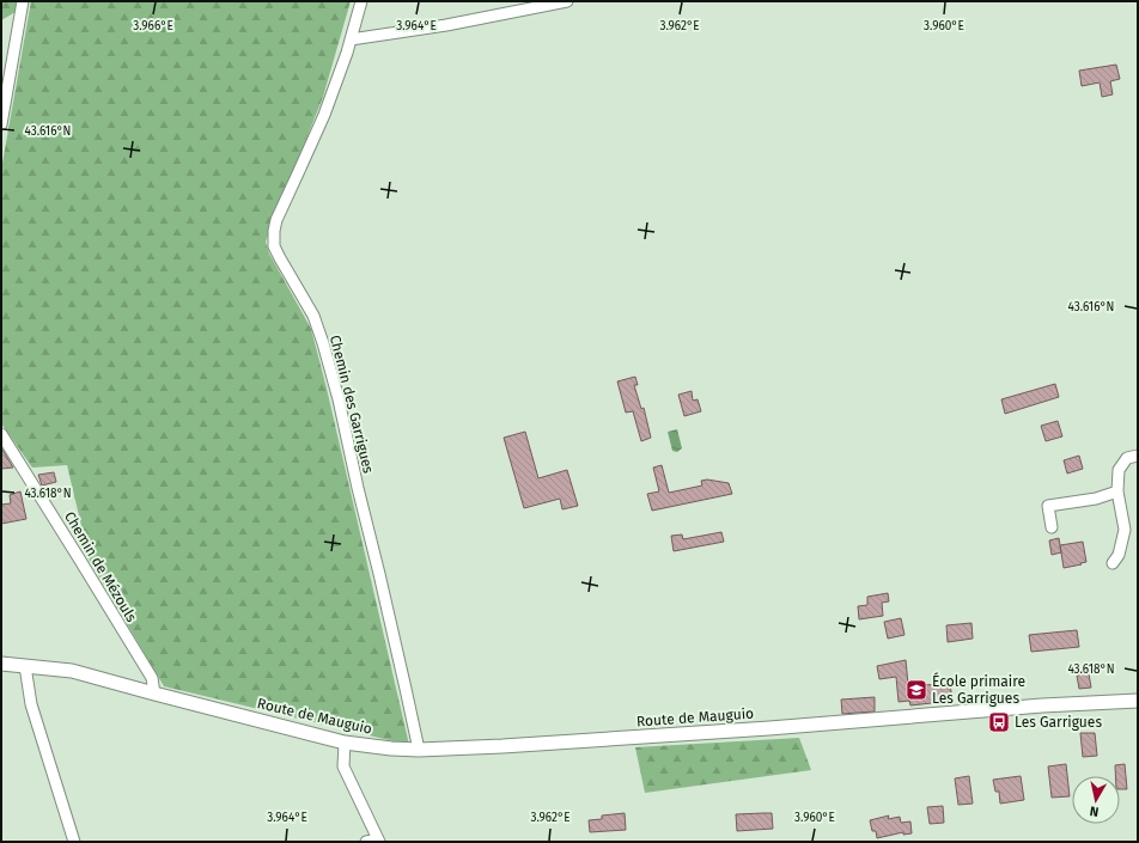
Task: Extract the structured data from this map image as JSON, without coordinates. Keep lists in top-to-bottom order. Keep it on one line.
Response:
{"streets":{"street":["Chemin des Garrigues","Chemin de Mézouls","Route de Mauguio"]},"crossings":[["Chemin des Garrigues","Route de Mauguio"],["Chemin de Mézouls","Route de Mauguio"]],"places":{"school or university":["École primaire Les Garrigues"],"bus stop":["Les Garrigues"]},"north":"bottom","coordinates":["3.966°E","3.964°E","3.962°E","3.960°E","43.616°N","43.618°N"]}
